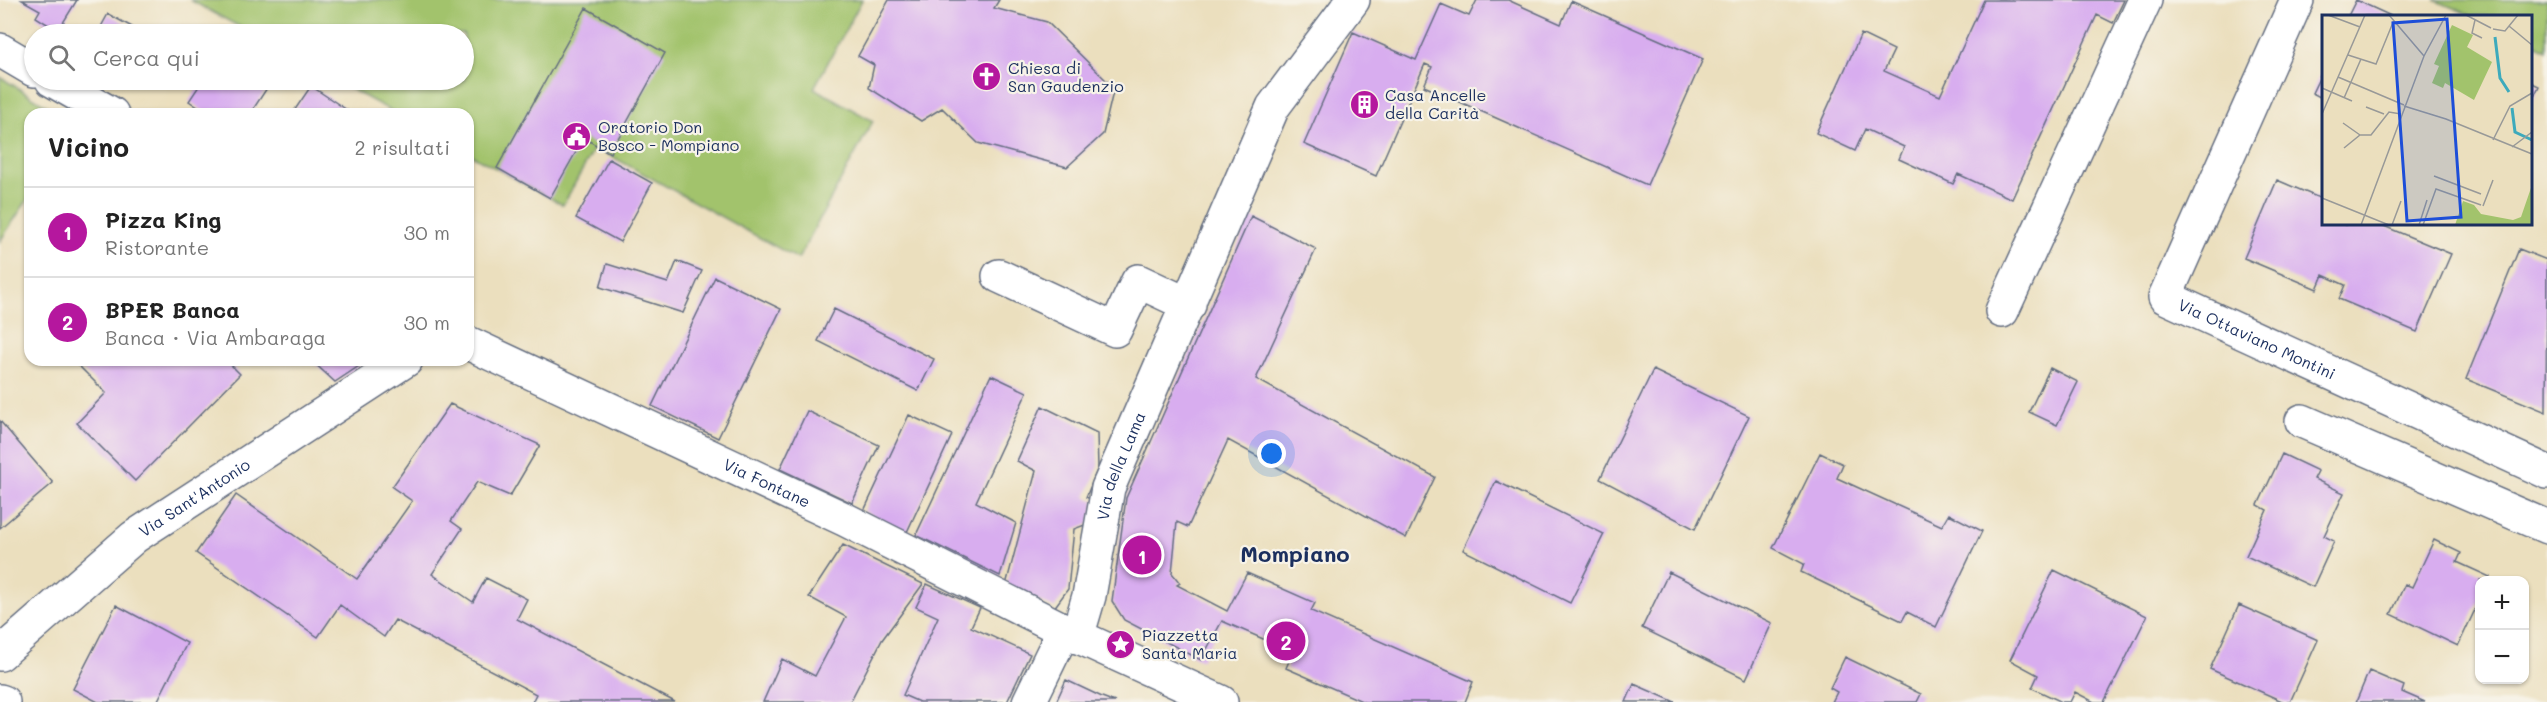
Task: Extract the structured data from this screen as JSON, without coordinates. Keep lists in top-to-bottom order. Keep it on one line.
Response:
{"streets":{"street":["Via Ottaviano Montini","Via della Lama","Via Fontane","Via Sant'Antonio"]},"crossings":[["Via della Lama","Via Fontane"]],"districts":["Mompiano"],"places":{"church":["Chiesa di San Gaudenzio"],"building":["Casa Ancelle della Carità"],"public building":["Oratorio Don Bosco - Mompiano"],"place":["Piazzetta Santa Maria"]},"page":{"search":"Cerca qui","heading":["Vicino","2 risultati"],"list":[{"mark":"1","name":"Pizza King","note":"Ristorante","value":"30 m"},{"mark":"2","name":"BPER Banca","note":"Banca · Via Ambaraga","value":"30 m"}],"pins":["1","2"],"map_buttons":["+","−"]}}
